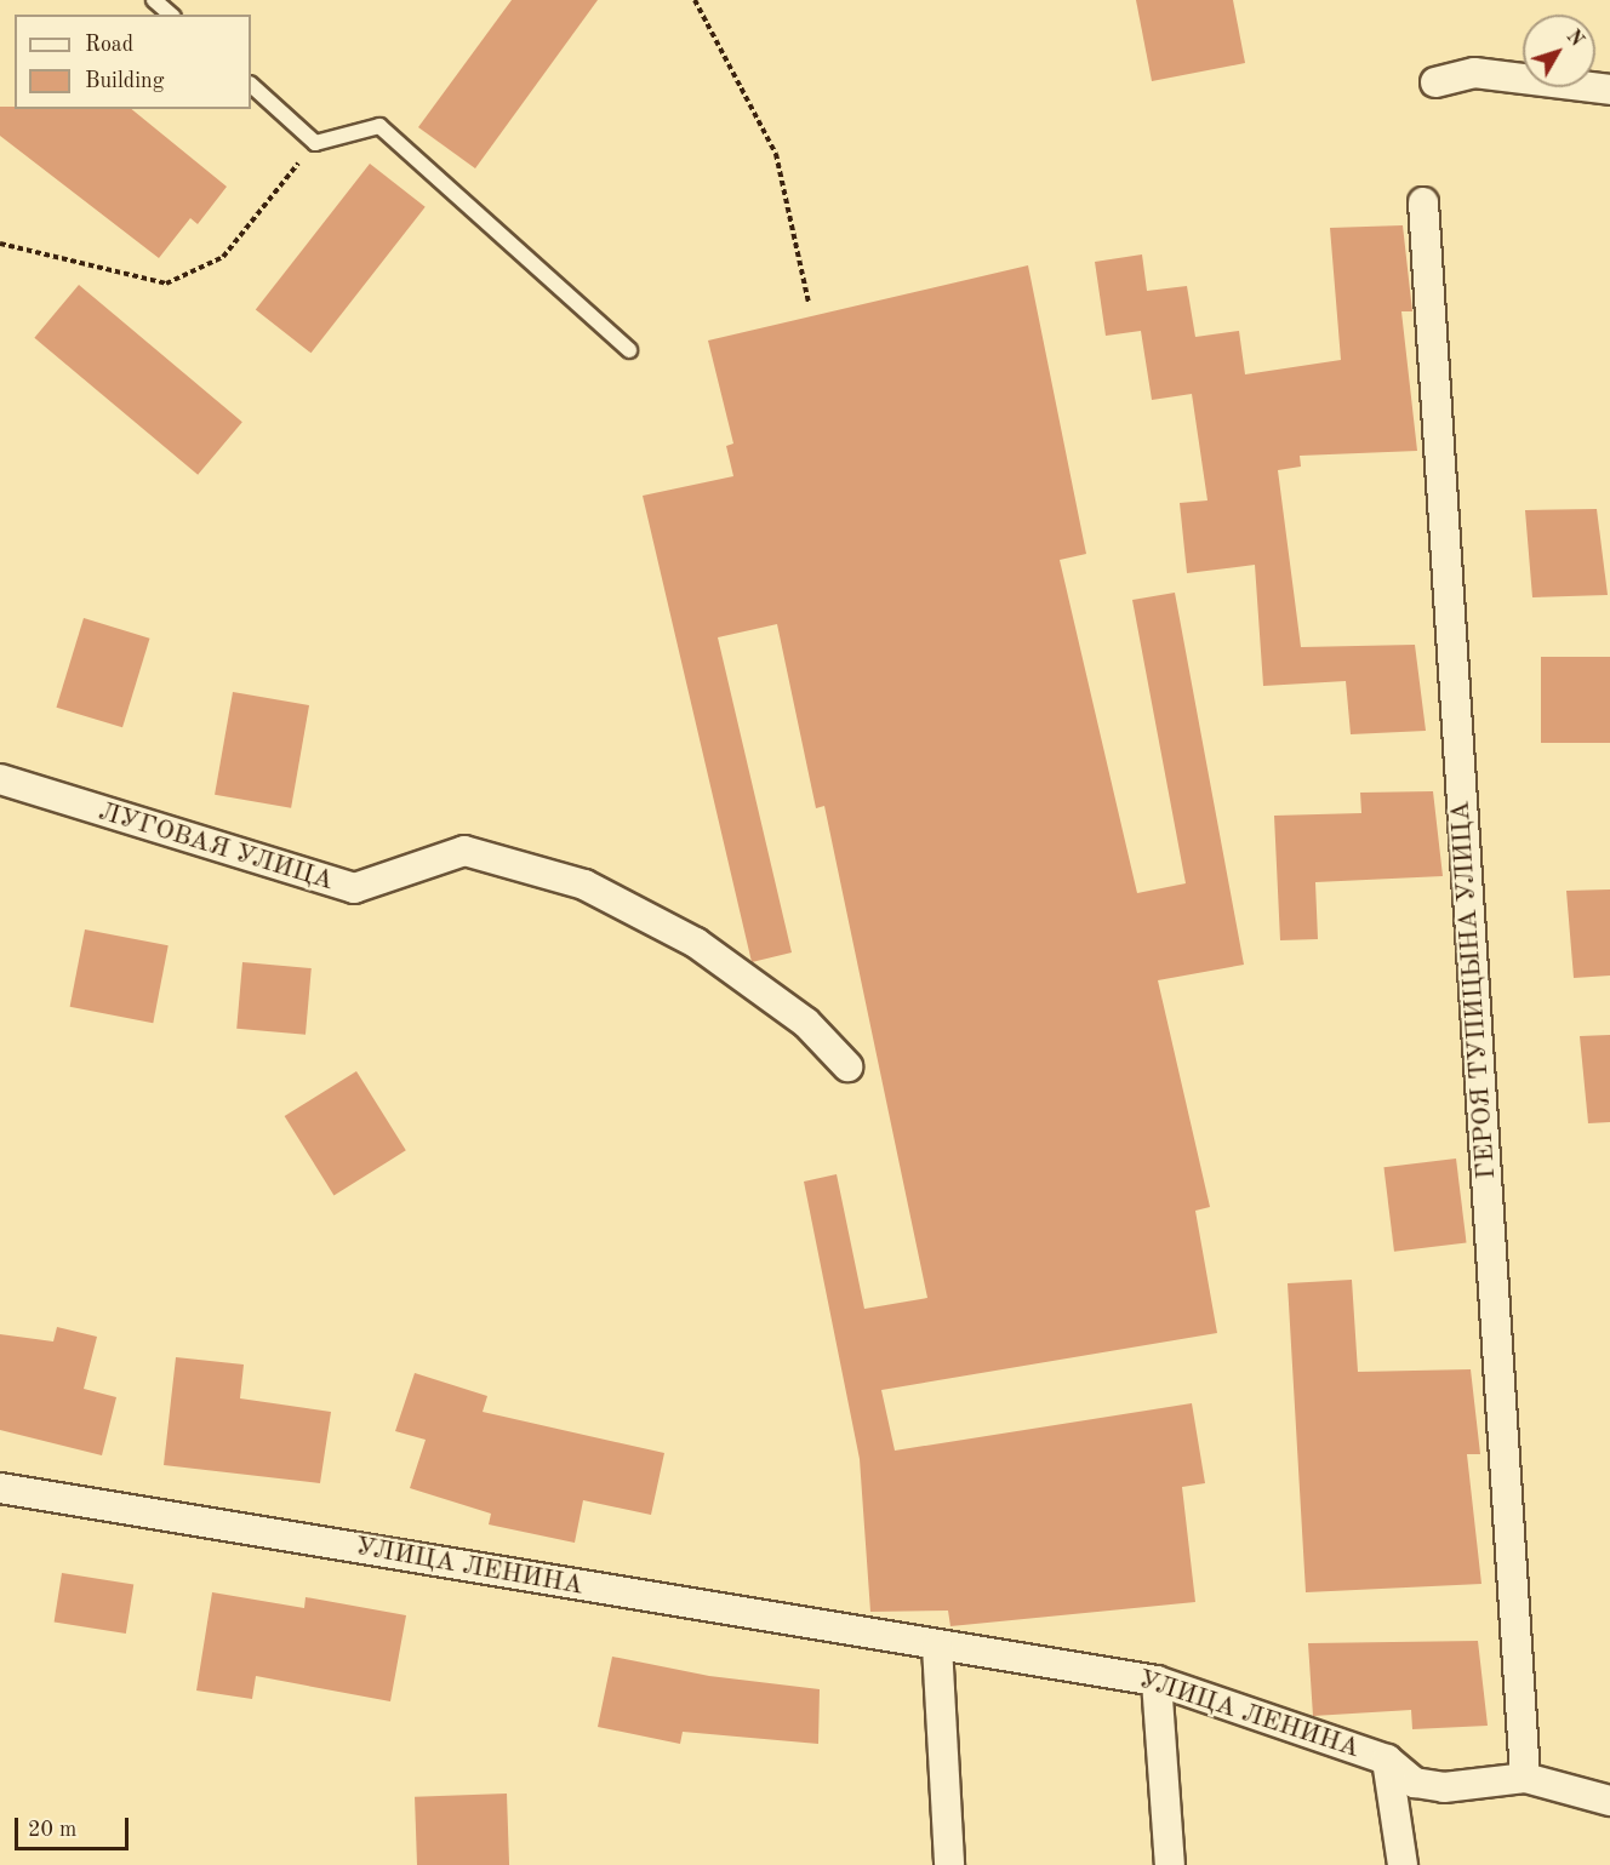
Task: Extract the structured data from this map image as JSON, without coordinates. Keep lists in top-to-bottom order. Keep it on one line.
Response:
{"streets":{"street":["ЛУГОВАЯ УЛИЦА","ГЕРОЯ ТУПИЦЫНА УЛИЦА","УЛИЦА ЛЕНИНА"]},"legend":["Road","Building"],"scale_bar":"20 m","north":"top right"}
